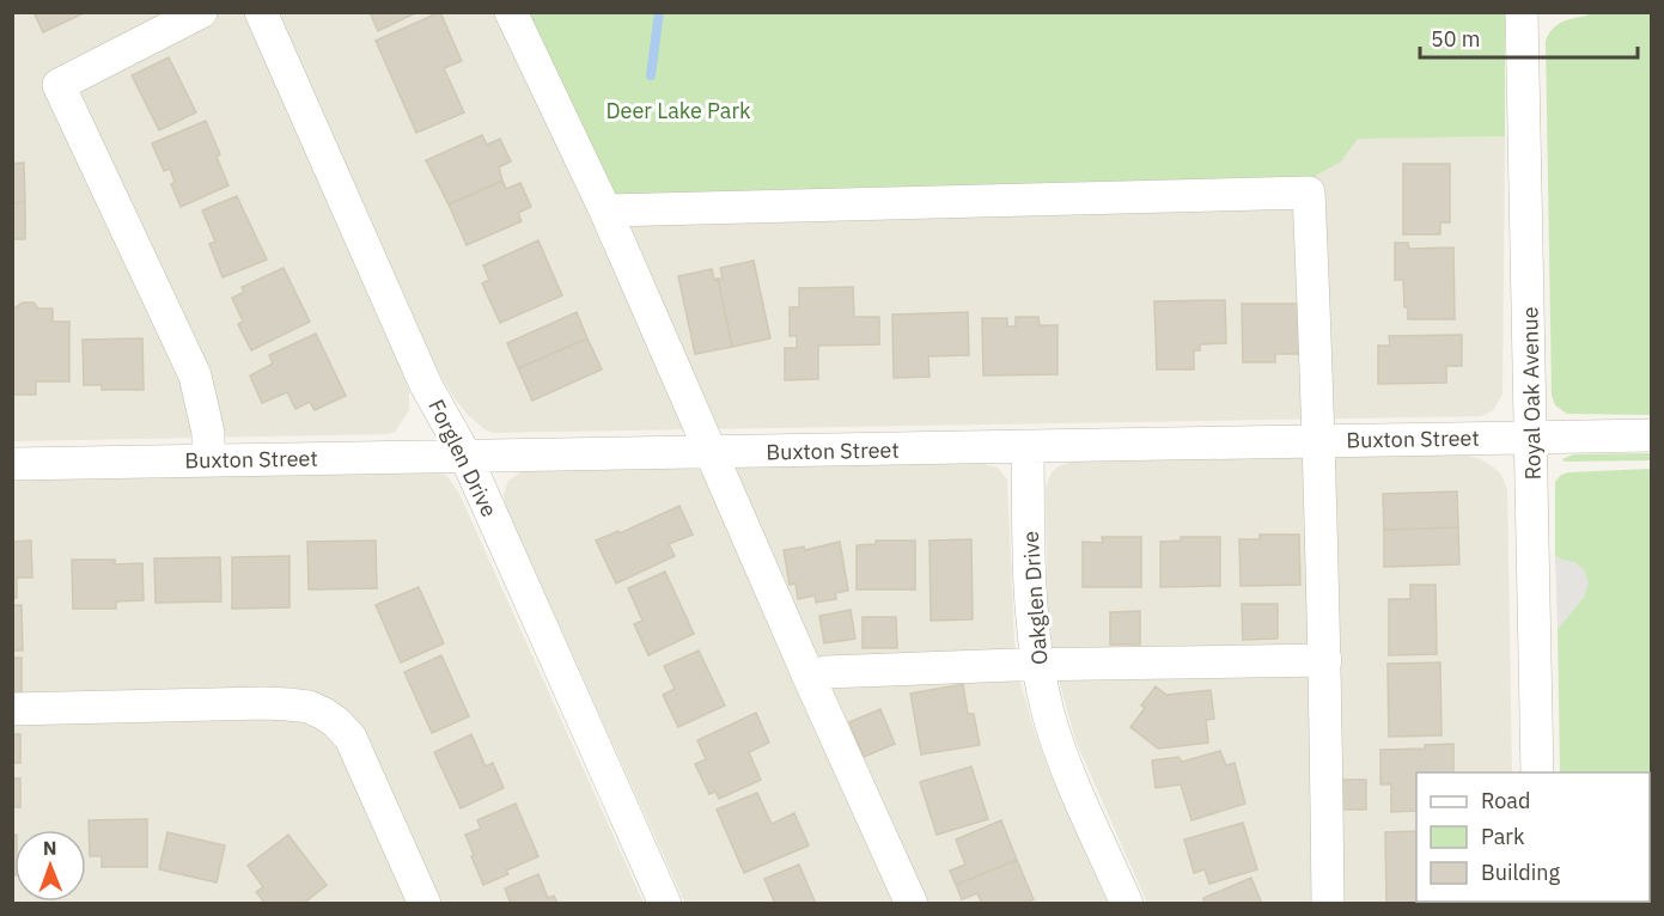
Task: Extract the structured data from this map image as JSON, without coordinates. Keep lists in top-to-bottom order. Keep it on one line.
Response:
{"streets":{"street":["Royal Oak Avenue","Buxton Street","Forglen Drive","Oakglen Drive"]},"crossings":[["Royal Oak Avenue","Buxton Street"],["Buxton Street","Forglen Drive"],["Buxton Street","Oakglen Drive"]],"parks":["Deer Lake Park"],"legend":["Road","Park","Building"],"scale_bar":"50 m","north":"top"}
